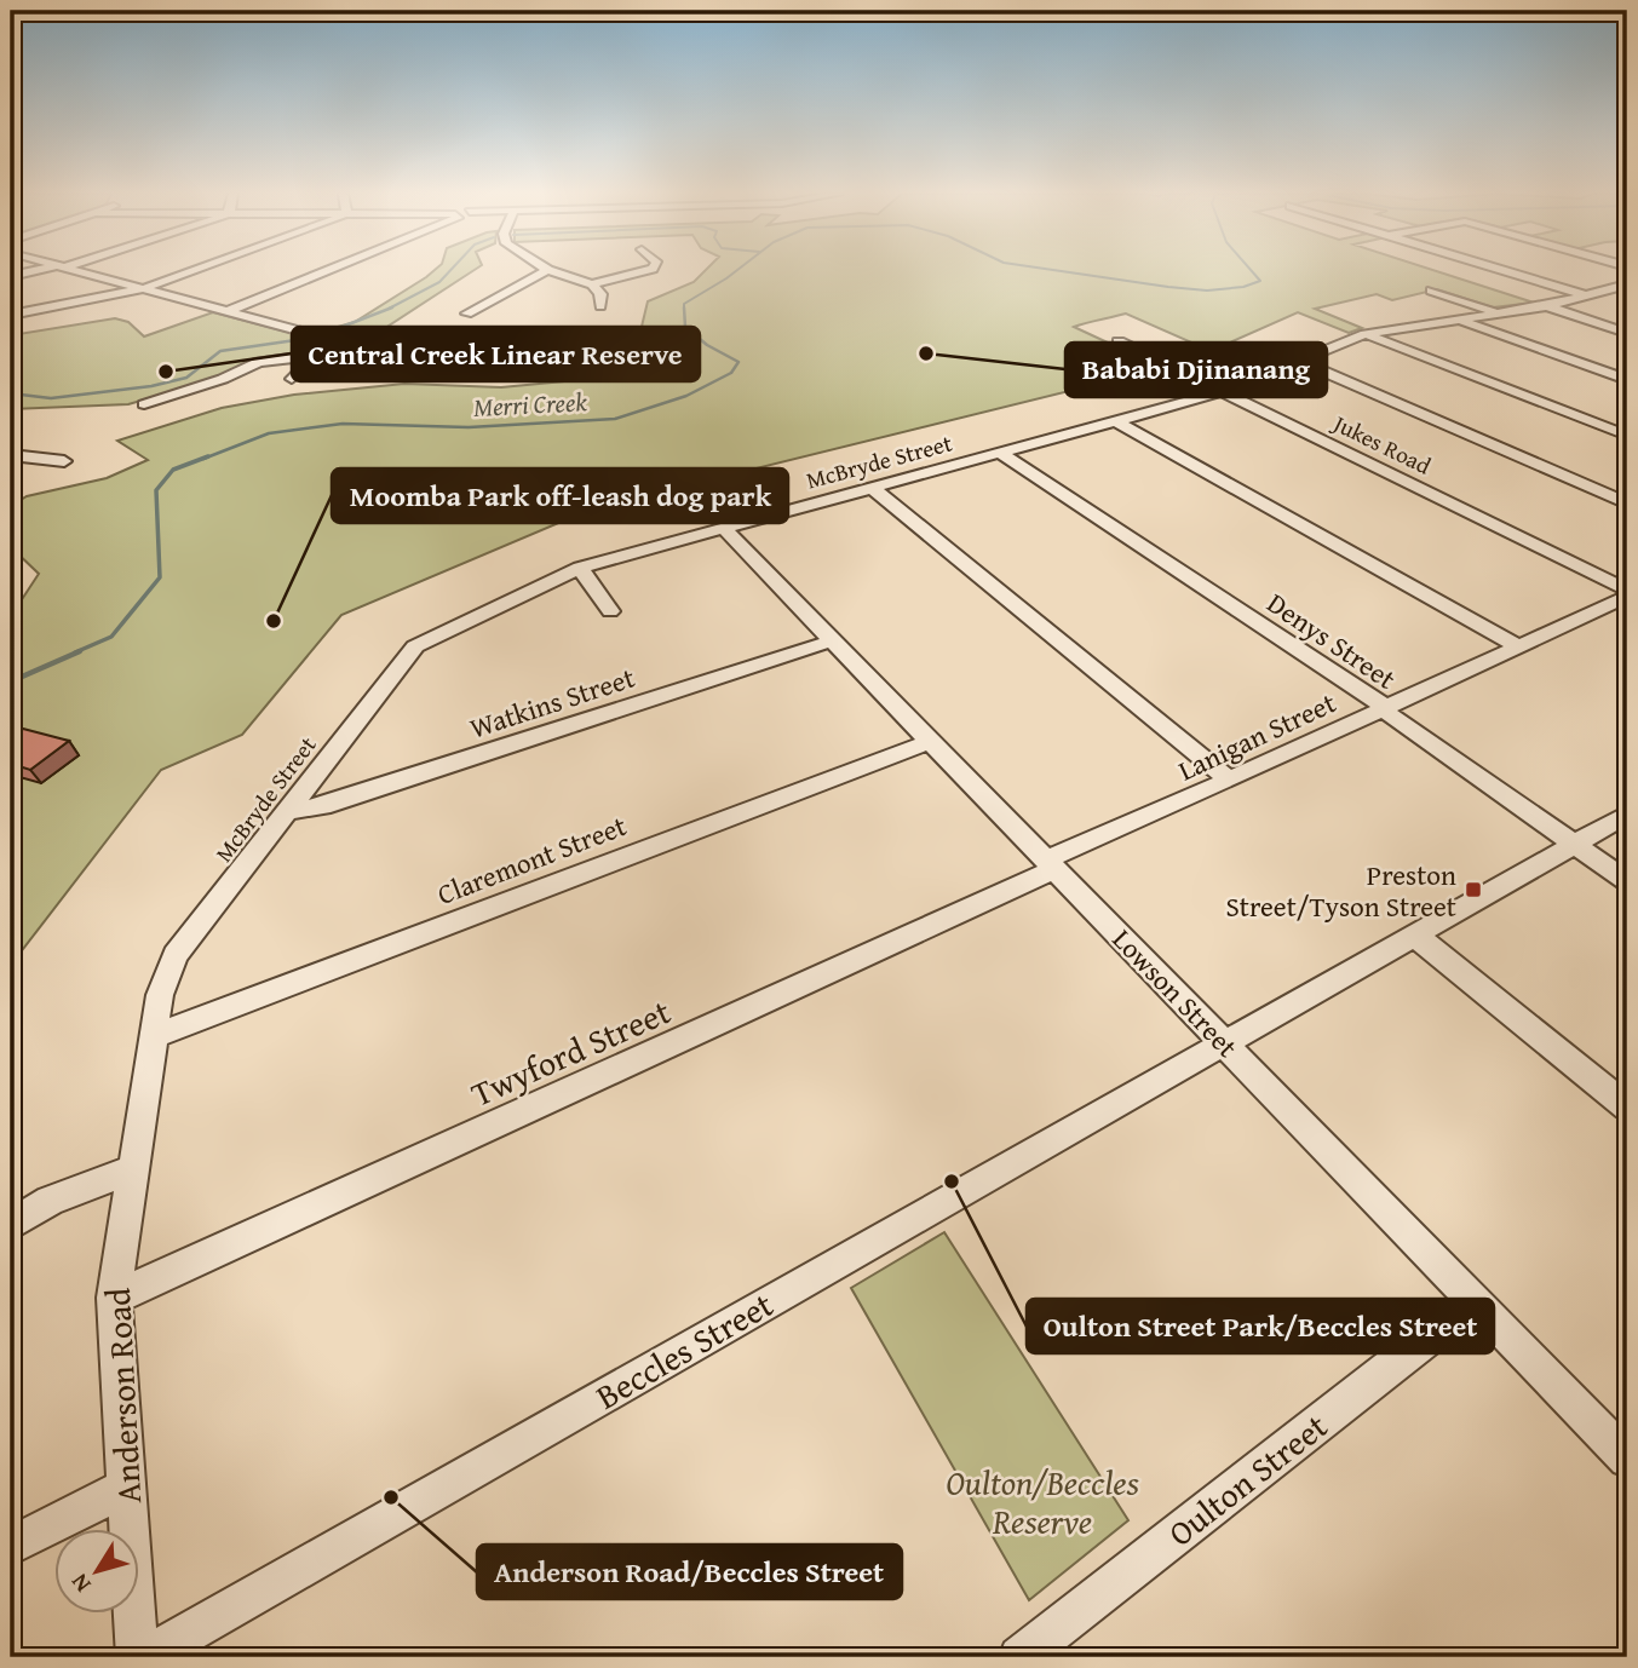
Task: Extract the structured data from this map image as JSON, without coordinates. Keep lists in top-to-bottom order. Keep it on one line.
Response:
{"streets":{"street":["Jukes Road","McBryde Street","Denys Street","Watkins Street","Lanigan Street","Claremont Street","Lowson Street","Twyford Street","Beccles Street","Anderson Road","Oulton Street"]},"crossings":[["Jukes Road","McBryde Street"],["McBryde Street","Denys Street"],["McBryde Street","Watkins Street"],["McBryde Street","Claremont Street"],["McBryde Street","Lowson Street"],["McBryde Street","Anderson Road"],["Denys Street","Lanigan Street"],["Denys Street","Beccles Street"],["Watkins Street","Lowson Street"],["Lanigan Street","Lowson Street"],["Lanigan Street","Twyford Street"],["Claremont Street","Lowson Street"],["Claremont Street","Anderson Road"],["Lowson Street","Twyford Street"],["Lowson Street","Beccles Street"],["Lowson Street","Oulton Street"],["Twyford Street","Anderson Road"]],"water":["Merri Creek"],"parks":["Oulton/Beccles Reserve"],"places":{"other":["Bababi Djinanang","Central Creek Linear Reserve","Moomba Park off-leash dog park","Oulton Street Park/Beccles Street","Anderson Road/Beccles Street"],"transit":["Preston Street/Tyson Street"]},"north":"bottom left"}
